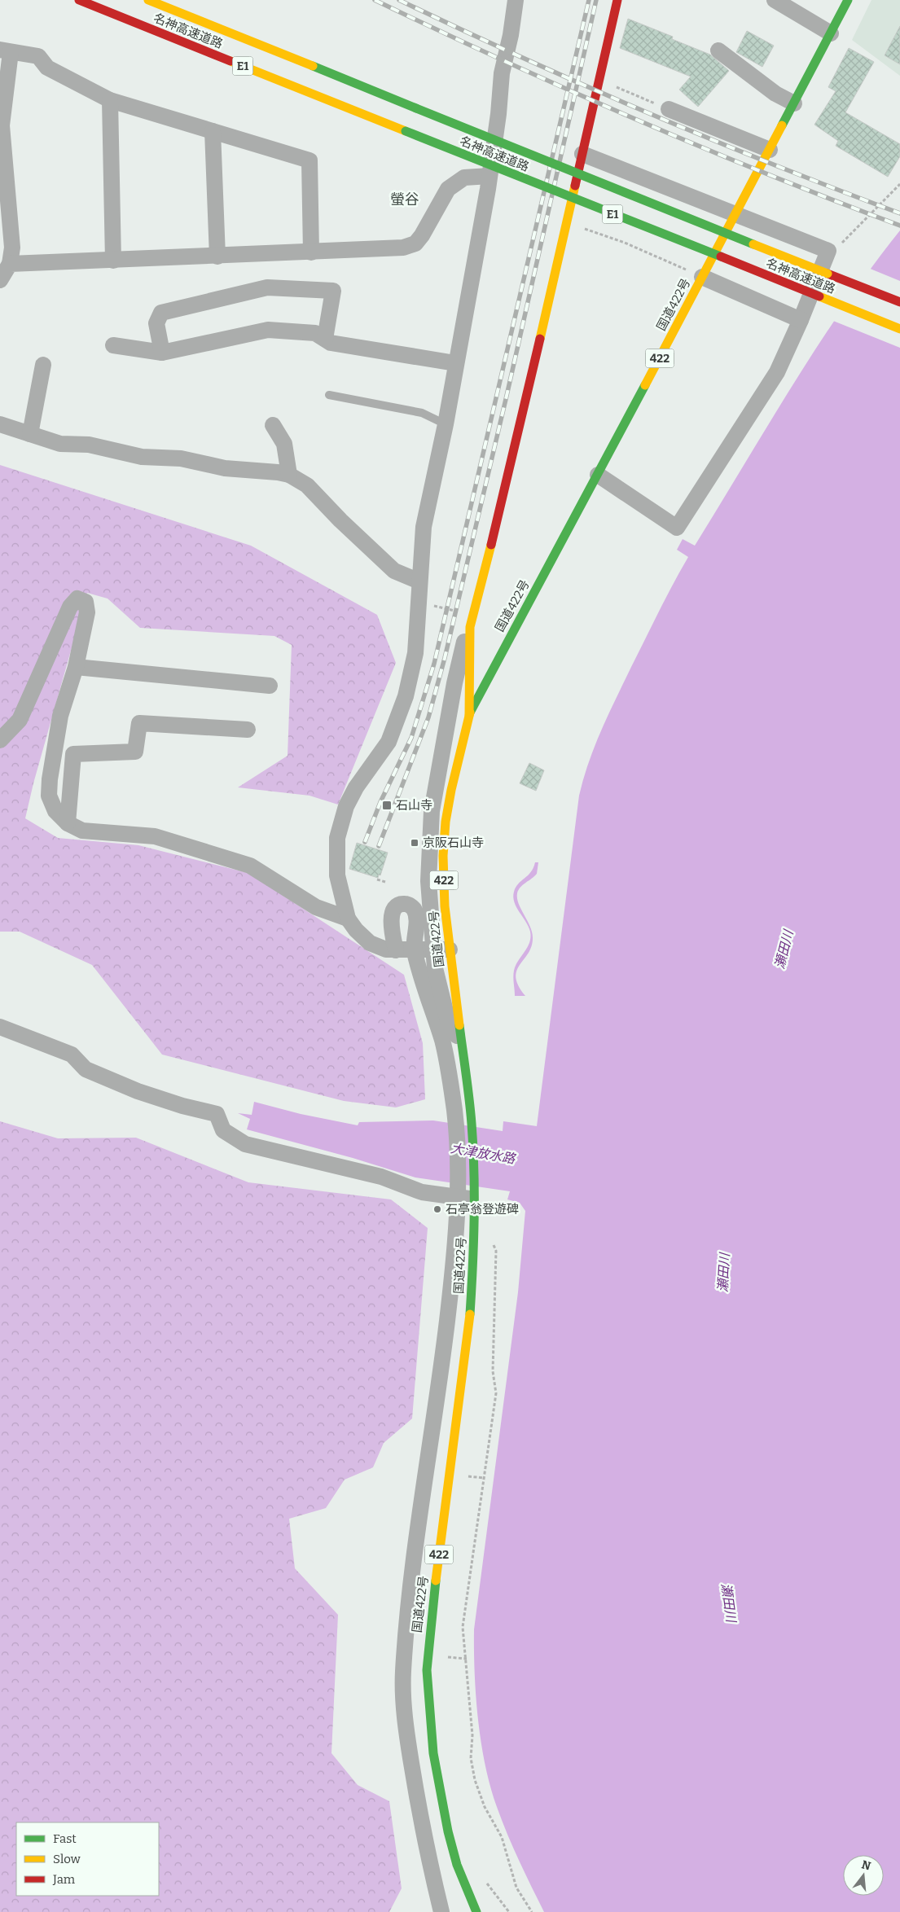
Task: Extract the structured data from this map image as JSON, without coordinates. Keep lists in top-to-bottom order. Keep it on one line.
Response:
{"streets":{"main road":["名神高速道路","E1","国道422号","422"]},"districts":["螢谷"],"water":["瀬田川","大津放水路"],"places":{"transit":["石山寺","京阪石山寺"],"other":["石亭翁登遊碑"]},"legend":["Fast","Slow","Jam"],"north":"top"}
